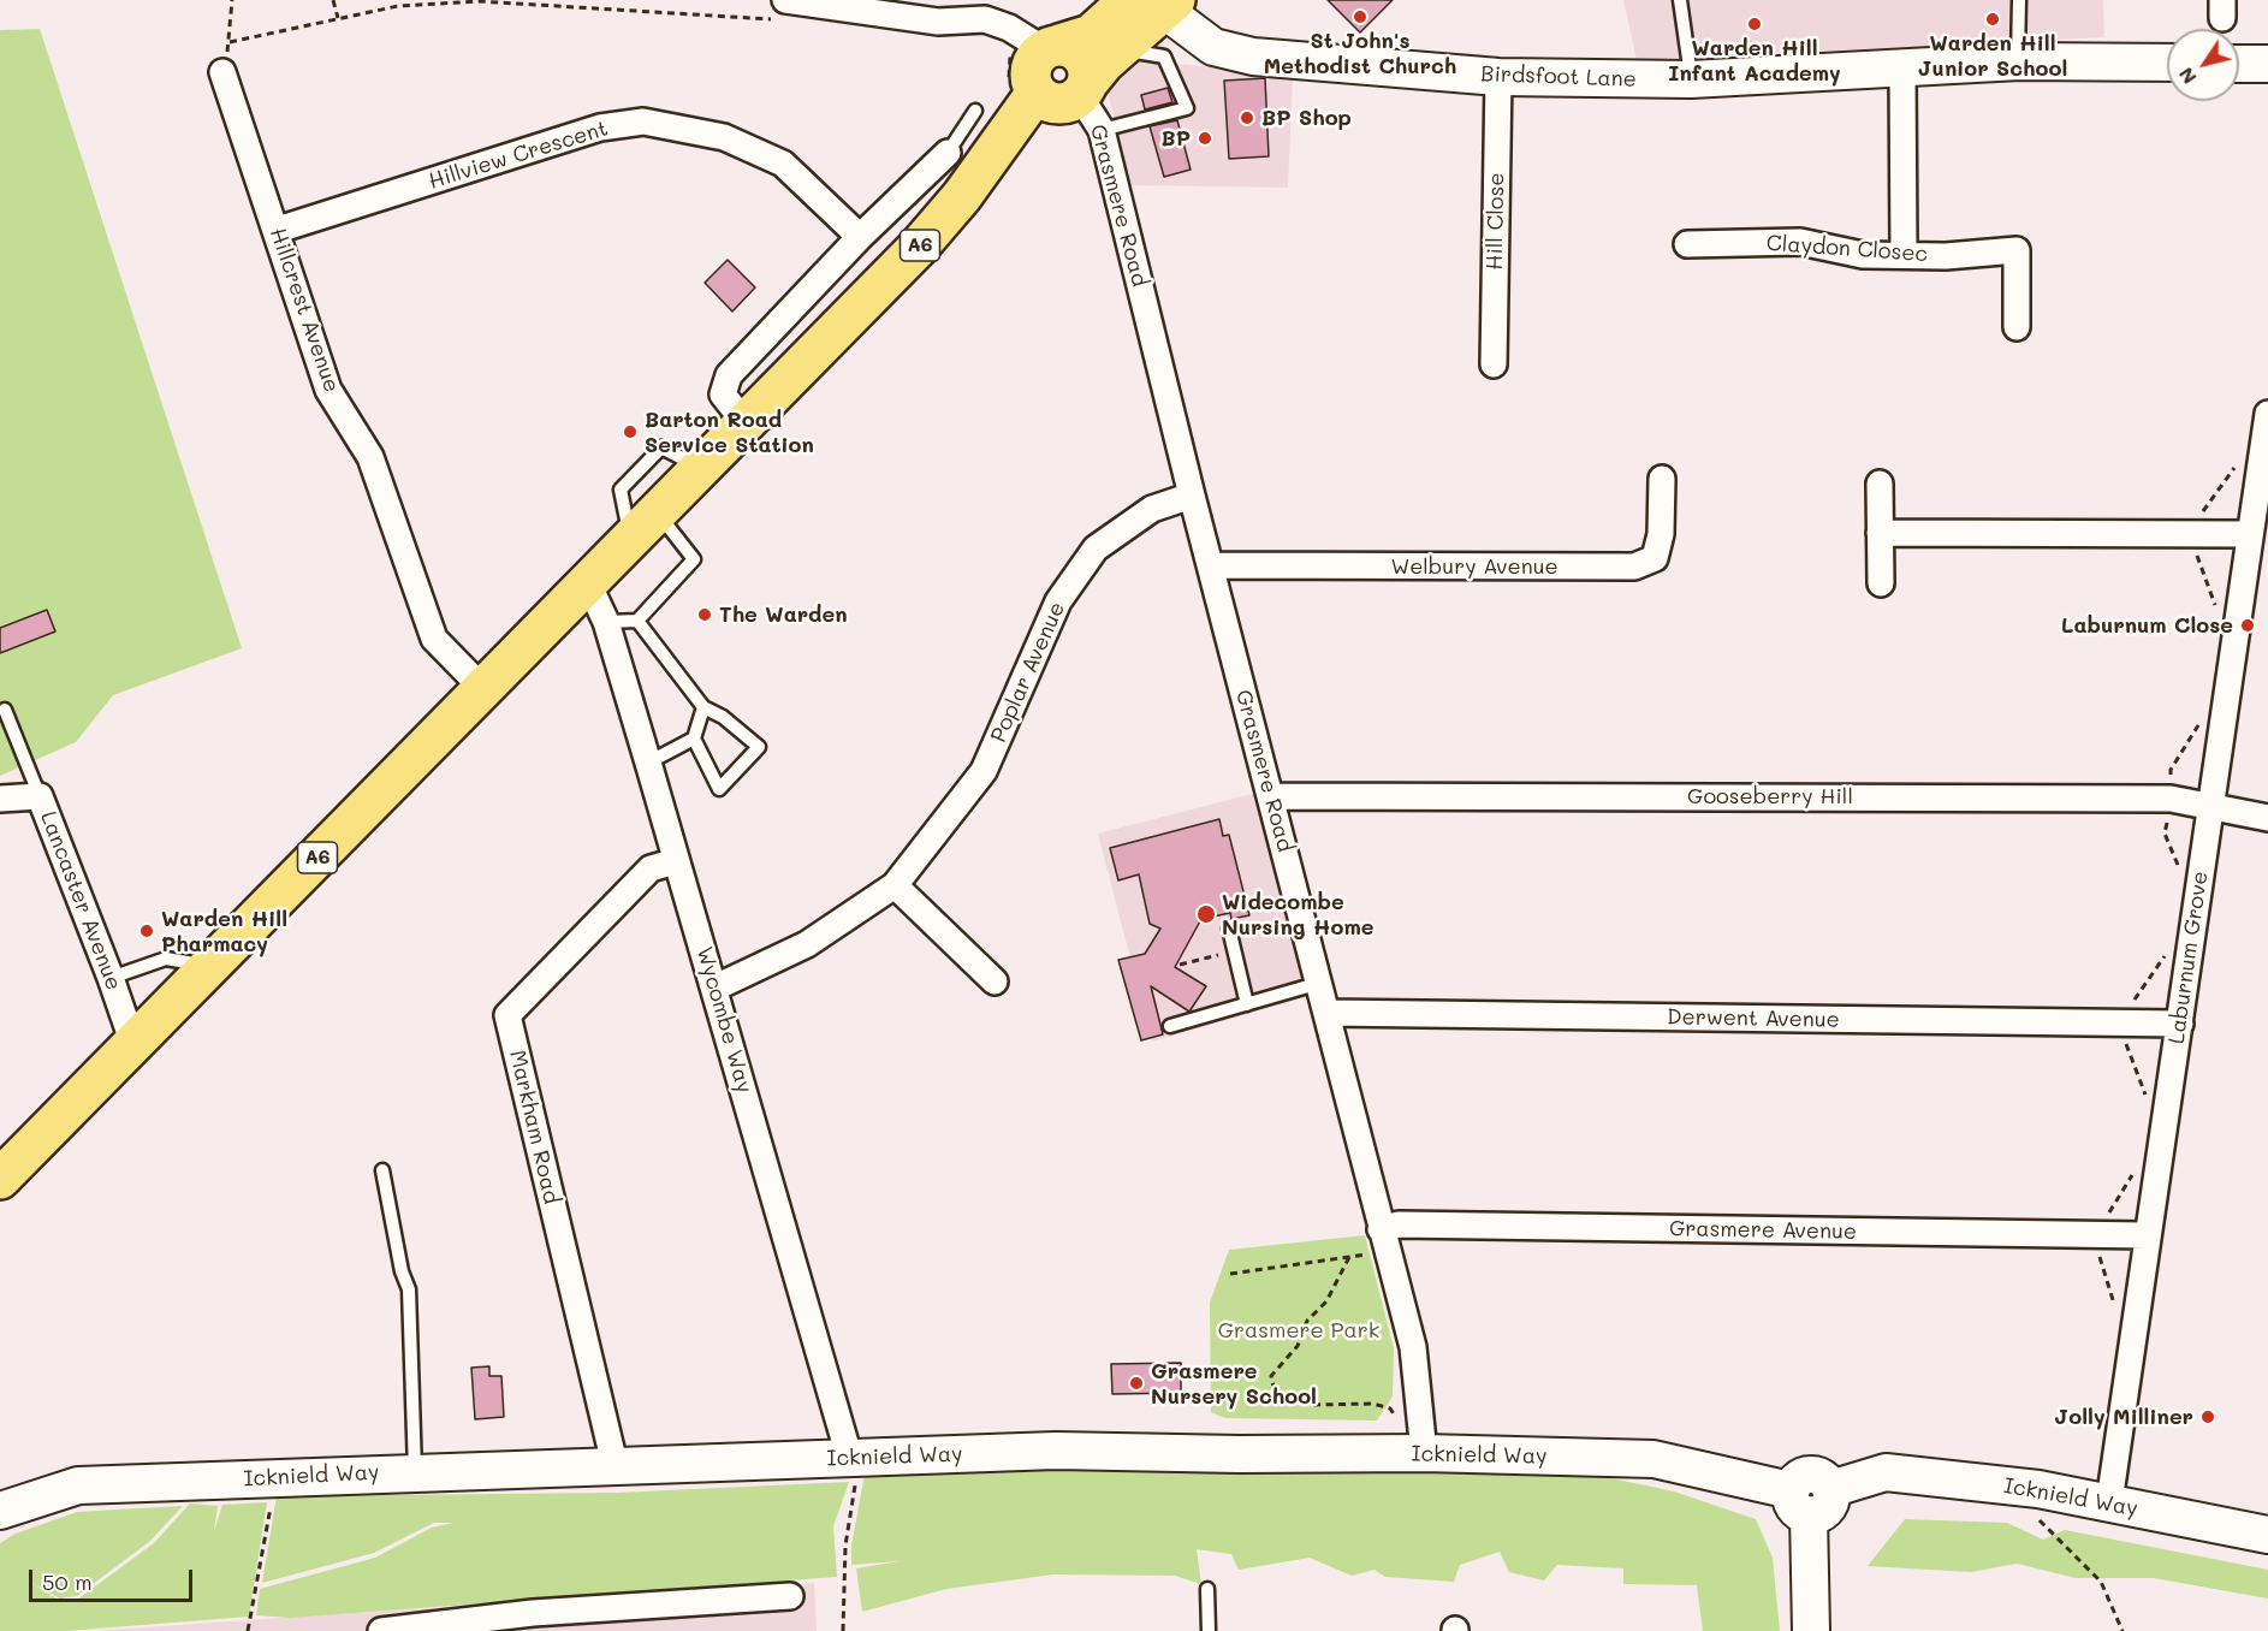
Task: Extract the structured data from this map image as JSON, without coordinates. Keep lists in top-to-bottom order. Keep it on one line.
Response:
{"streets":{"highway":["A6"],"street":["Birdsfoot Lane","Hillview Crescent","Grasmere Road","Hill Close","Claydon Closec","Hillcrest Avenue","Welbury Avenue","Poplar Avenue","Gooseberry Hill","Lancaster Avenue","Laburnum Grove","Derwent Avenue","Wycombe Way","Markham Road","Grasmere Avenue","Icknield Way"]},"crossings":[["Birdsfoot Lane","Hill Close"],["Hillview Crescent","Hillcrest Avenue"],["Grasmere Road","A6"],["Grasmere Road","Welbury Avenue"],["Grasmere Road","Poplar Avenue"],["Grasmere Road","Gooseberry Hill"],["Grasmere Road","Derwent Avenue"],["Grasmere Road","Grasmere Avenue"],["Grasmere Road","Icknield Way"],["A6","Hillcrest Avenue"],["A6","Lancaster Avenue"],["A6","Wycombe Way"],["Poplar Avenue","Wycombe Way"],["Gooseberry Hill","Laburnum Grove"],["Laburnum Grove","Derwent Avenue"],["Laburnum Grove","Grasmere Avenue"],["Laburnum Grove","Icknield Way"],["Wycombe Way","Markham Road"],["Wycombe Way","Icknield Way"],["Markham Road","Icknield Way"]],"parks":["Grasmere Park"],"places":["St John's Methodist Church","Warden Hill Junior School","Warden Hill Infant Academy","BP Shop","BP","Barton Road Service Station","The Warden","Laburnum Close","Widecombe Nursing Home","Warden Hill Pharmacy","Grasmere Nursery School","Jolly Milliner"],"scale_bar":"50 m","north":"bottom left"}
